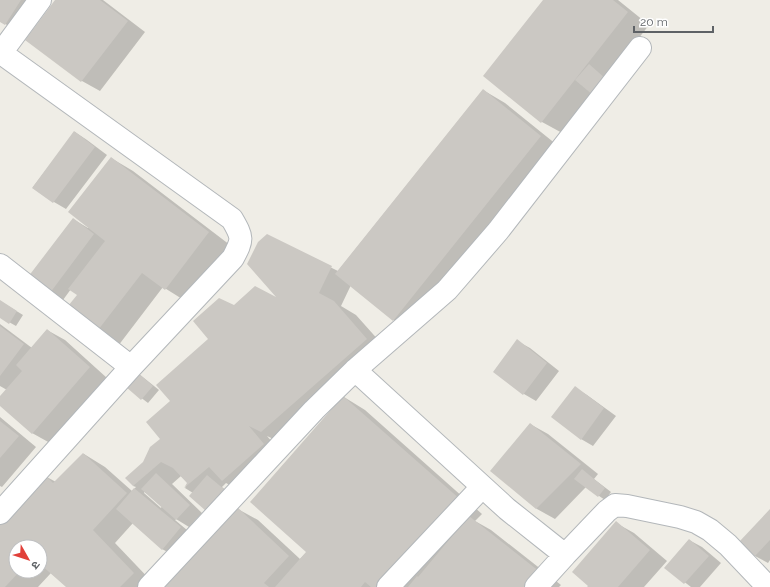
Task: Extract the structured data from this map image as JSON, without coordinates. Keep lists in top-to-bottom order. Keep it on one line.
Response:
{"scale_bar":"20 m","north":"bottom right"}
